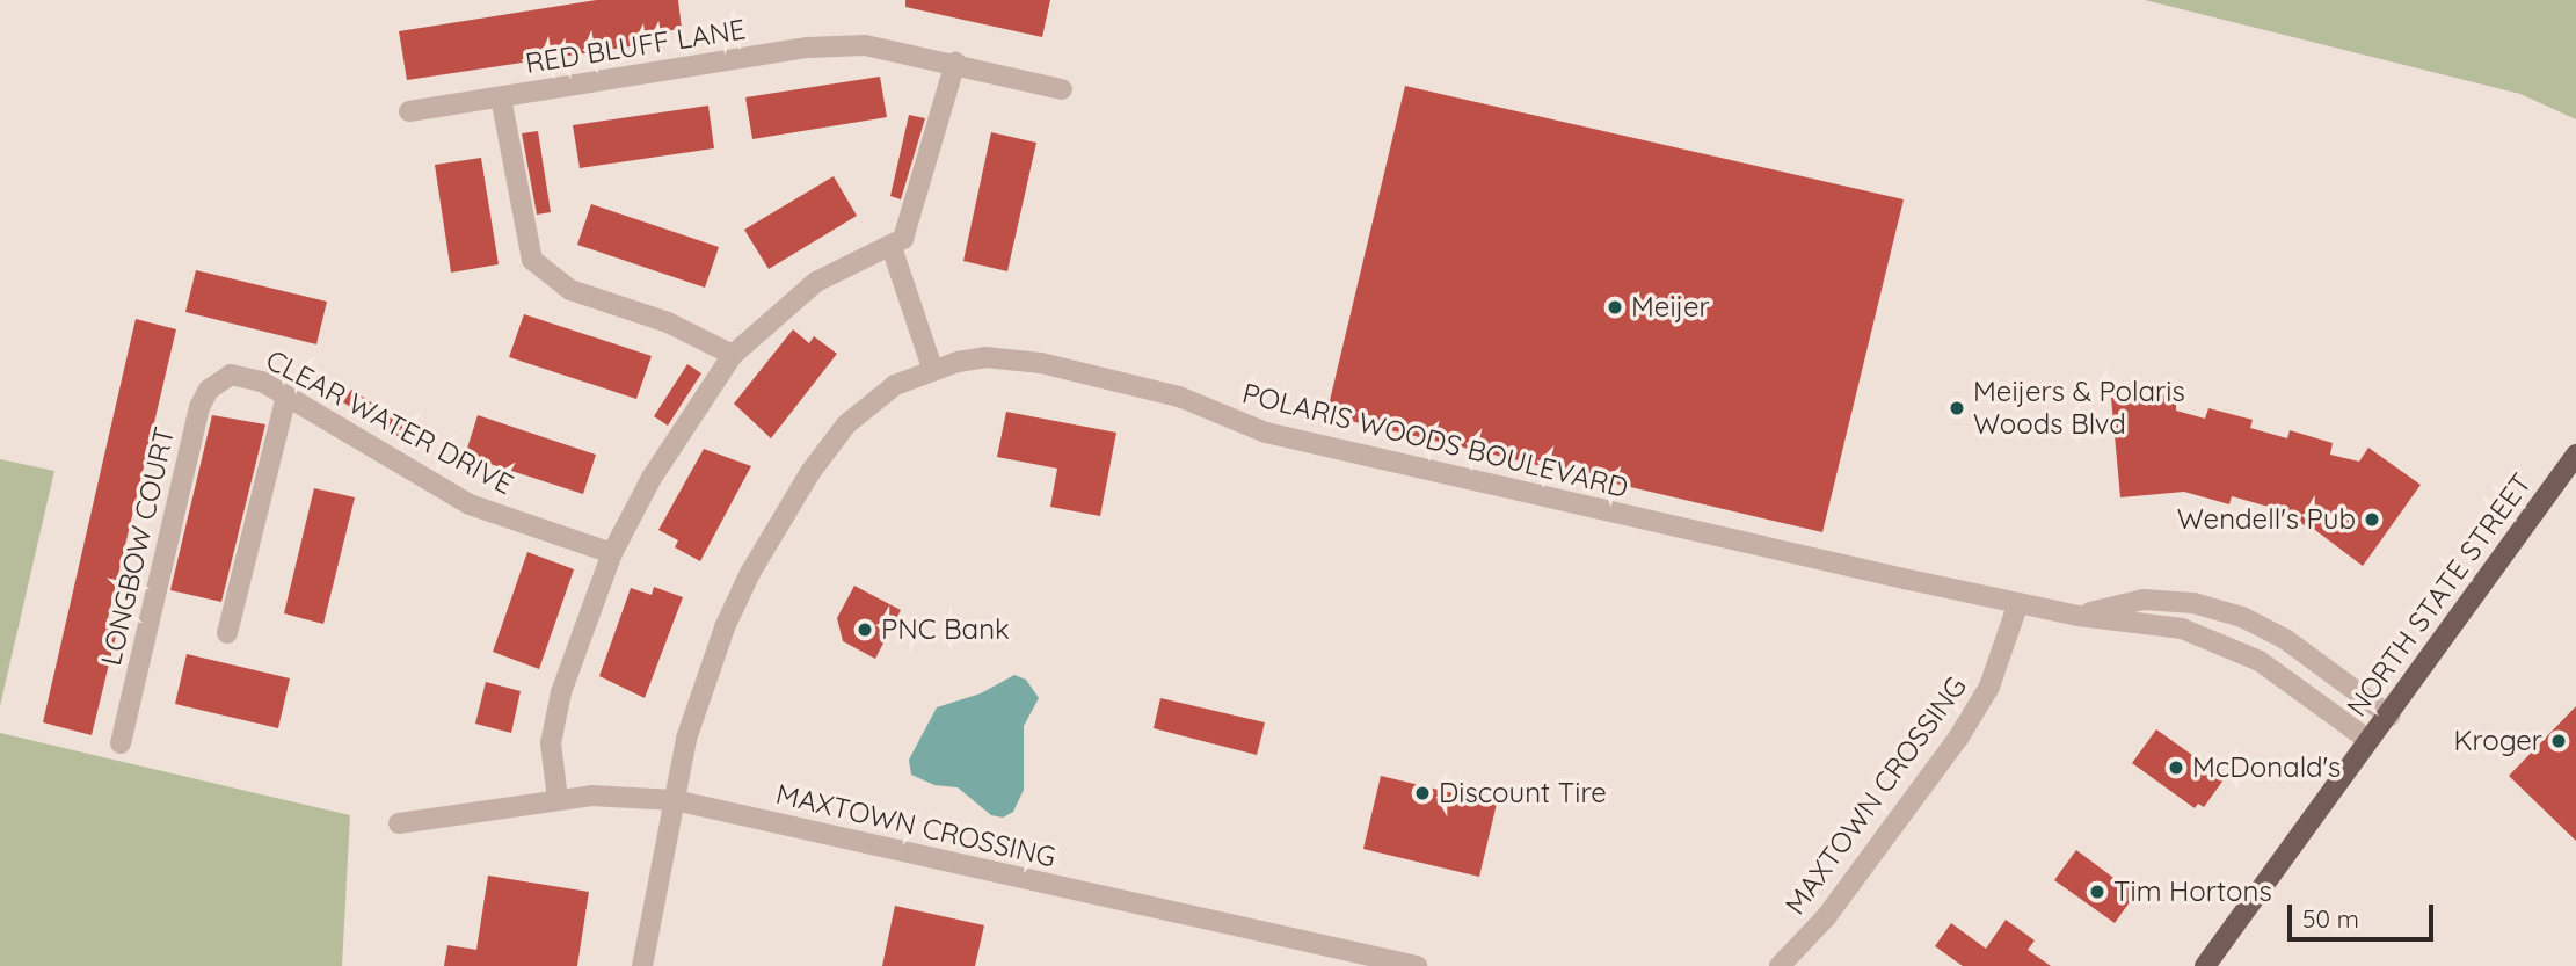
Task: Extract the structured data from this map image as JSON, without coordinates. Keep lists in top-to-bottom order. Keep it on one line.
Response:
{"streets":{"main road":["NORTH STATE STREET"],"street":["RED BLUFF LANE","CLEAR WATER DRIVE","POLARIS WOODS BOULEVARD","LONGBOW COURT","MAXTOWN CROSSING"]},"crossings":[["CLEAR WATER DRIVE","LONGBOW COURT"],["POLARIS WOODS BOULEVARD","NORTH STATE STREET"],["POLARIS WOODS BOULEVARD","MAXTOWN CROSSING"]],"places":["Meijer","Meijers & Polaris Woods Blvd","Wendell's Pub","PNC Bank","Kroger","McDonald's","Discount Tire","Tim Hortons"],"scale_bar":"50 m"}
